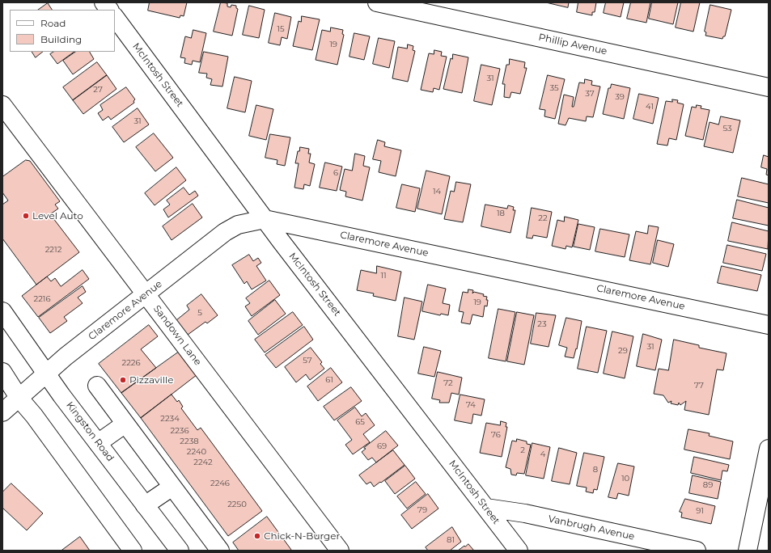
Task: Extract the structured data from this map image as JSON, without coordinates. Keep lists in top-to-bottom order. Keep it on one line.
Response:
{"streets":{"street":["Phillip Avenue","McIntosh Street","Claremore Avenue","Sandown Lane","Kingston Road","Vanbrugh Avenue"]},"crossings":[["McIntosh Street","Claremore Avenue"],["McIntosh Street","Vanbrugh Avenue"],["Claremore Avenue","Sandown Lane"],["Claremore Avenue","Kingston Road"]],"places":["Level Auto","Pizzaville","Chick-N-Burger"],"house_numbers":["15","19","31","35","27","37","39","41","31","53","6","14","18","22","2212","11","2216","19","5","23","31","29","57","2226","61","72","77","74","2234","65","2236","76","2238","69","2","2240","4","2242","8","10","2246","89","2250","79","91","81"],"legend":["Road","Building"]}
